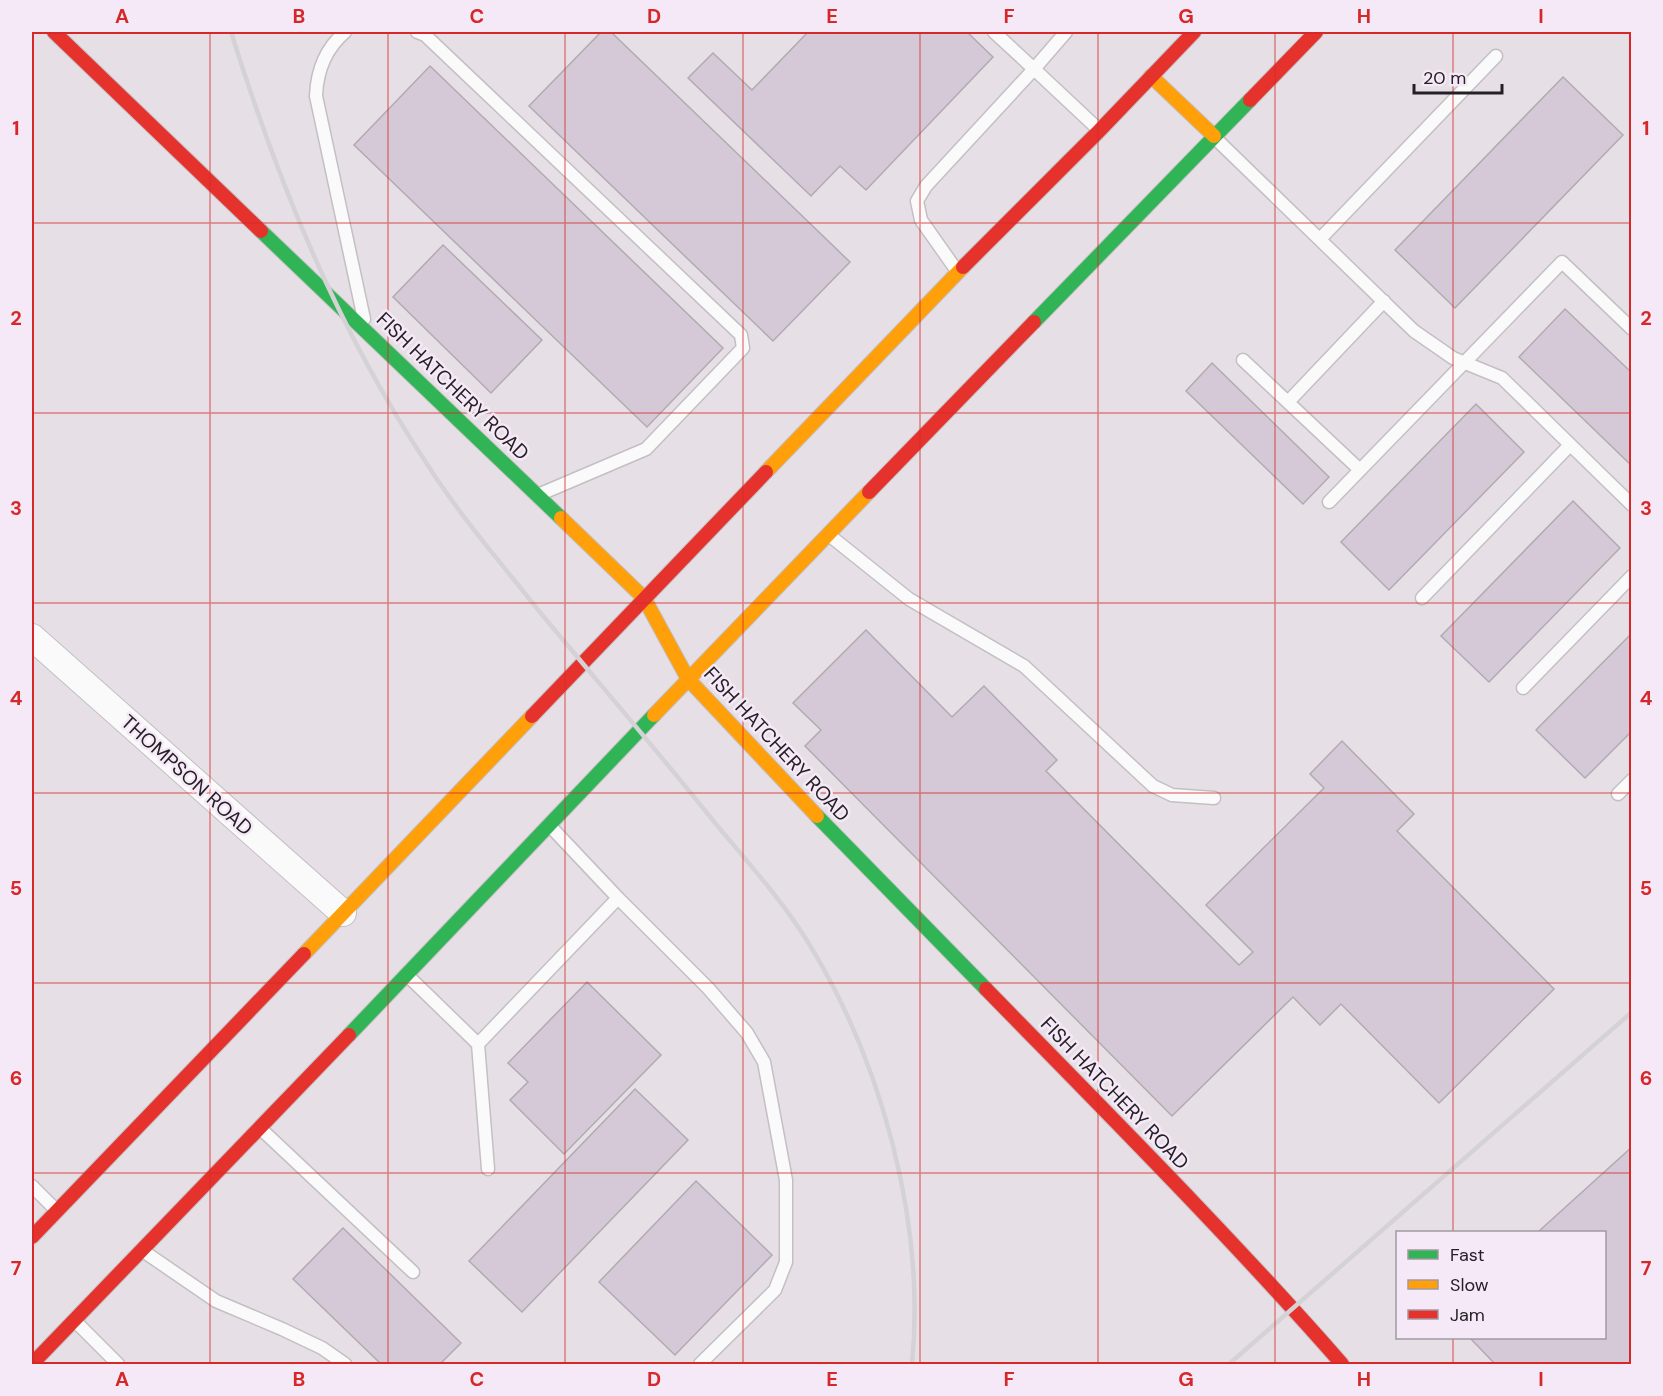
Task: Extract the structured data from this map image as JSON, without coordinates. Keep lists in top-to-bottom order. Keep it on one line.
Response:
{"streets":{"main road":["FISH HATCHERY ROAD"],"street":["THOMPSON ROAD"]},"legend":["Fast","Slow","Jam"],"scale_bar":"20 m","grid":{"columns":["A","B","C","D","E","F","G","H","I"],"rows":["1","2","3","4","5","6","7"]}}
